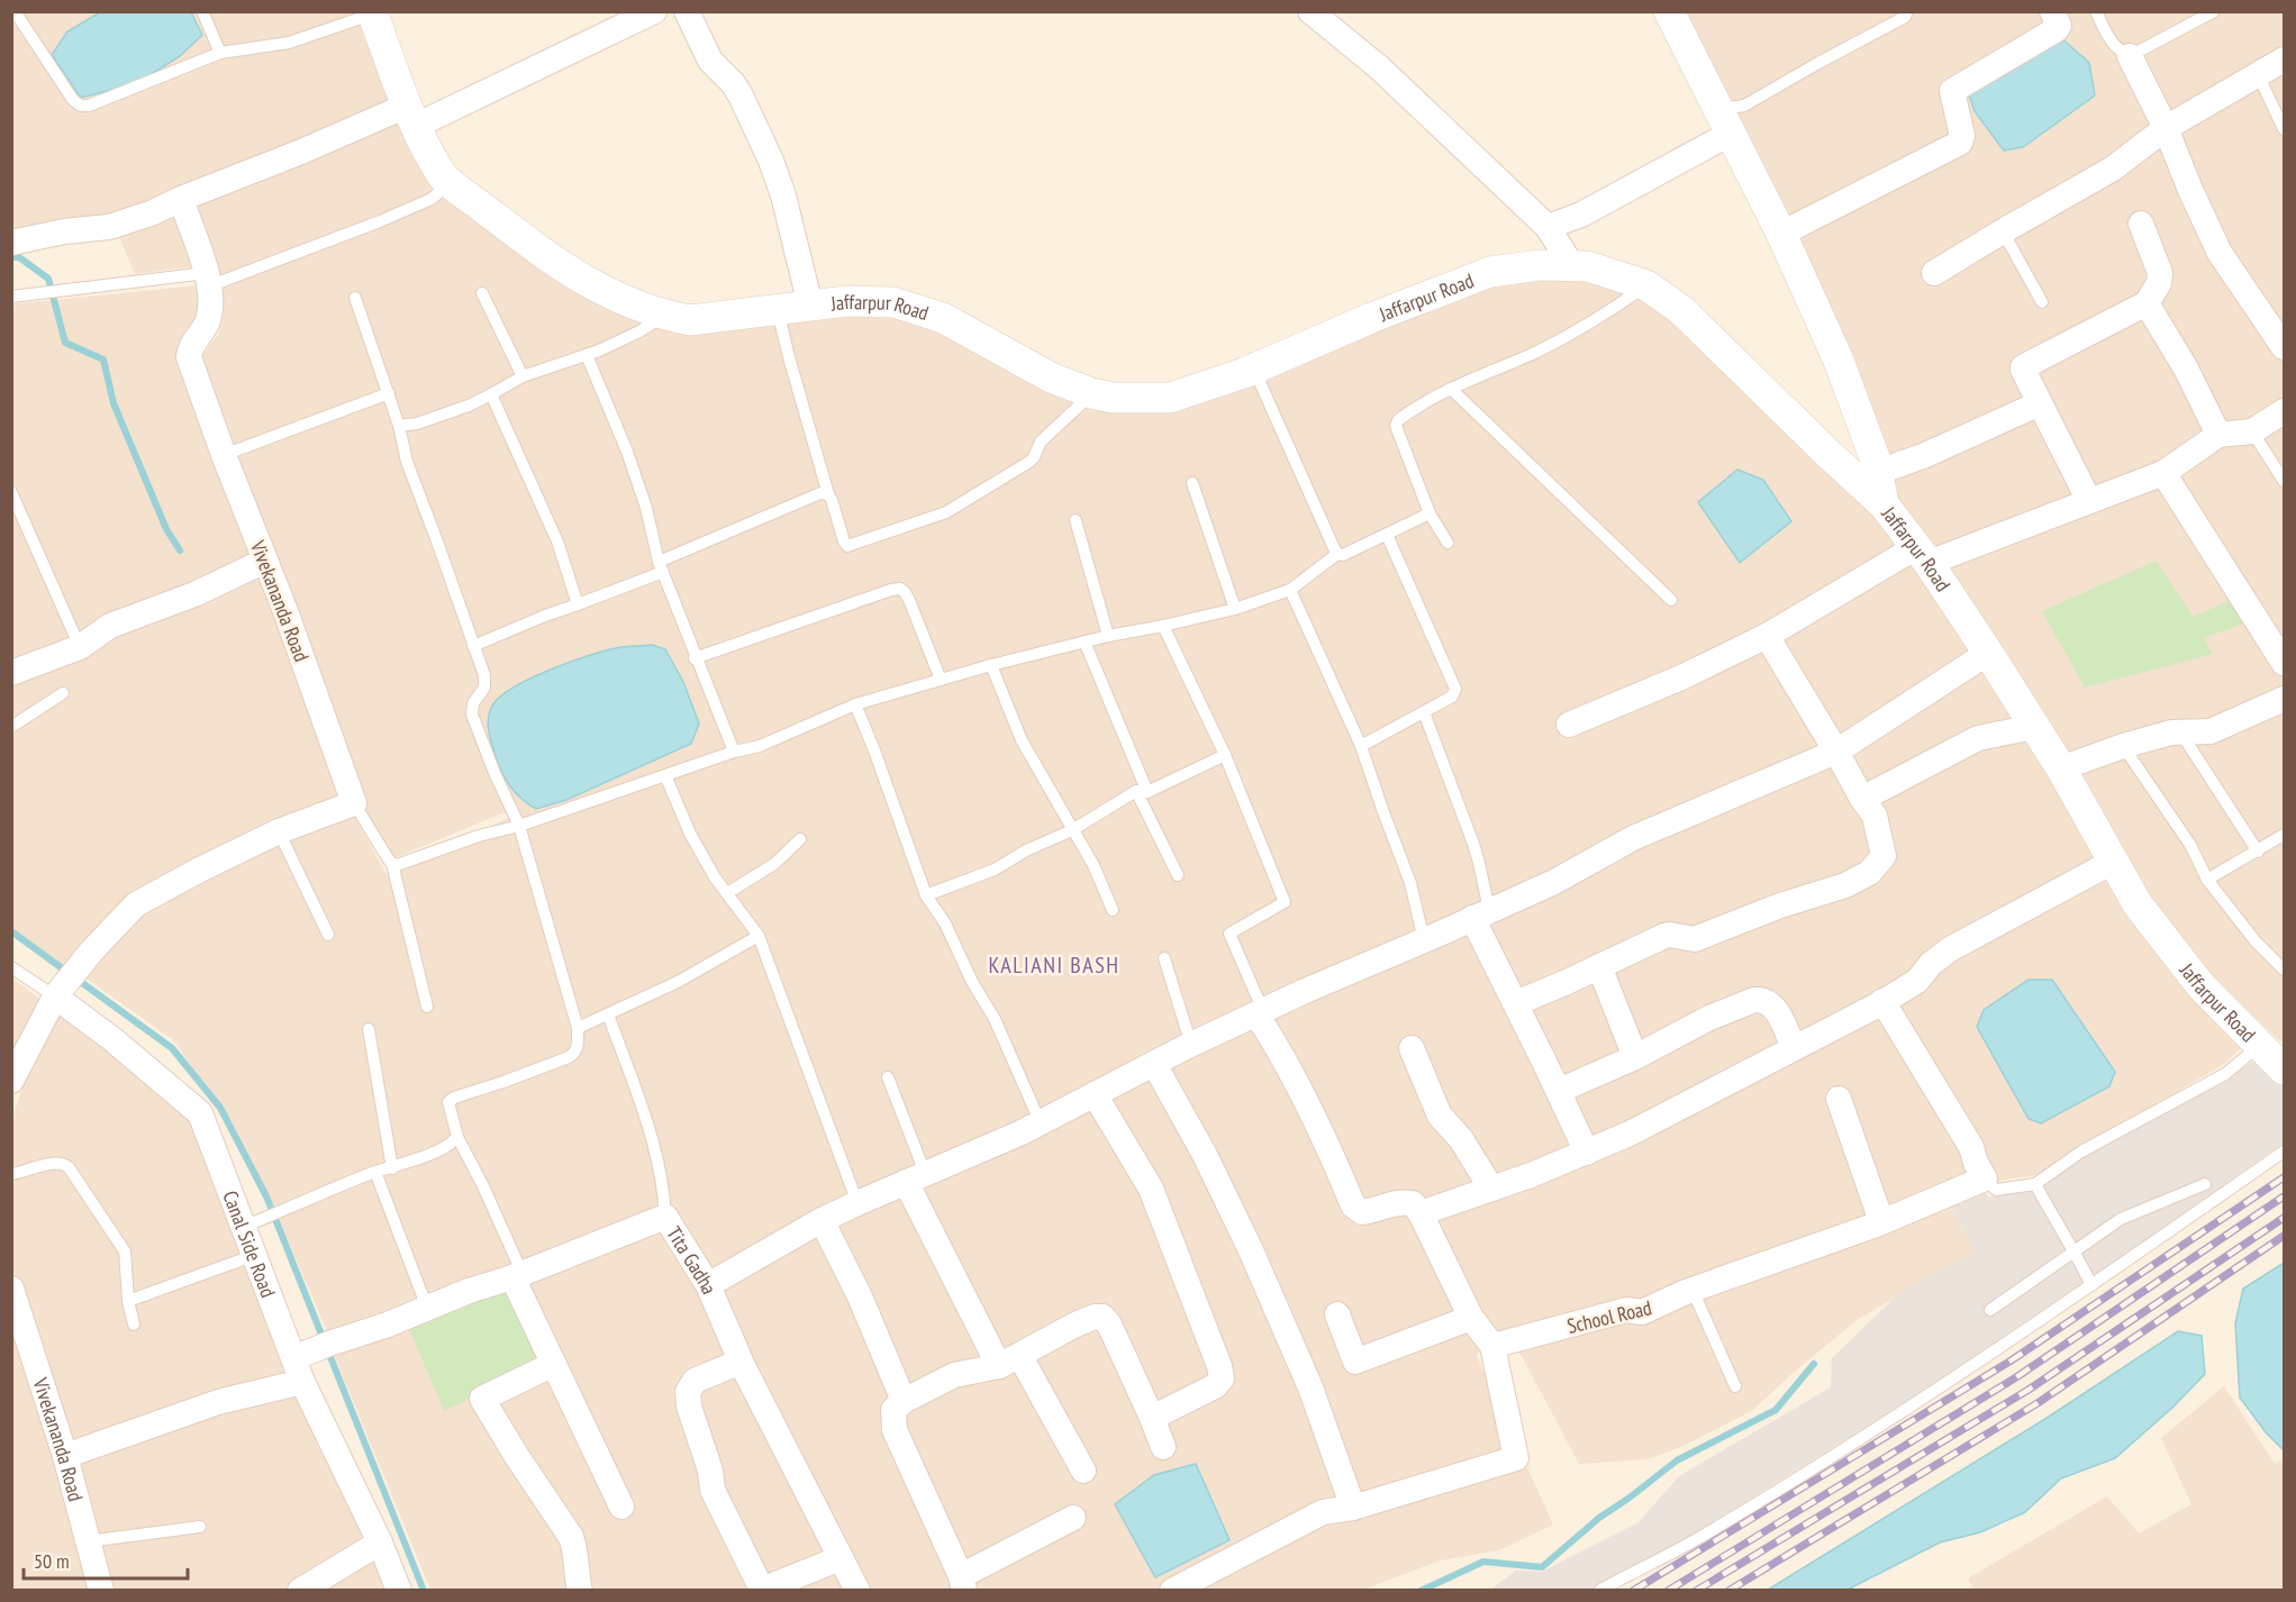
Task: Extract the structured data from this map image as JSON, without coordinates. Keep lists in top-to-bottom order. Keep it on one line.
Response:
{"streets":{"street":["Jaffarpur Road","Vivekananda Road","Canal Side Road","Tita Gadha","School Road"]},"crossings":[["Vivekananda Road","Tita Gadha"],["Canal Side Road","Tita Gadha"]],"districts":["KALIANI BASH"],"scale_bar":"50 m"}
